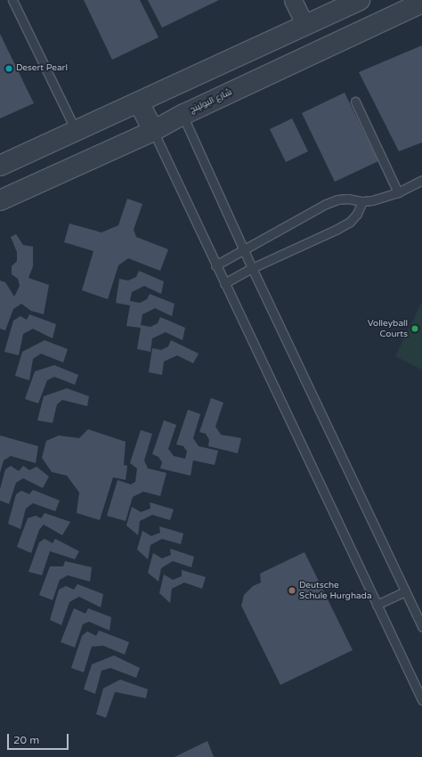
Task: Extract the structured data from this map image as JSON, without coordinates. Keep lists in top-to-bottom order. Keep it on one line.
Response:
{"streets":{"street":["شارع البولينج"]},"places":["Desert Pearl","Volleyball Courts","Deutsche Schule Hurghada"],"scale_bar":"20 m"}
